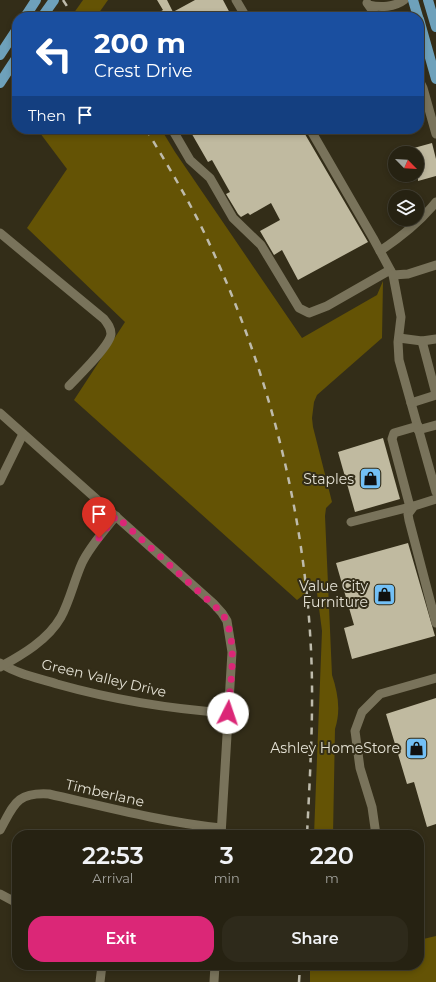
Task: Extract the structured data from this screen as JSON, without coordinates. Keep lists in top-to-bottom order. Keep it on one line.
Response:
{"streets":{"street":["Green Valley Drive","Timberlane"]},"places":{"shop":["Staples","Value City Furniture","Ashley HomeStore"]},"north":"bottom right","page":{"turn":["200 m","Crest Drive"],"then":"Then","eta":["22:53","Arrival","3","min","220","m"],"buttons":["Exit","Share"]}}
